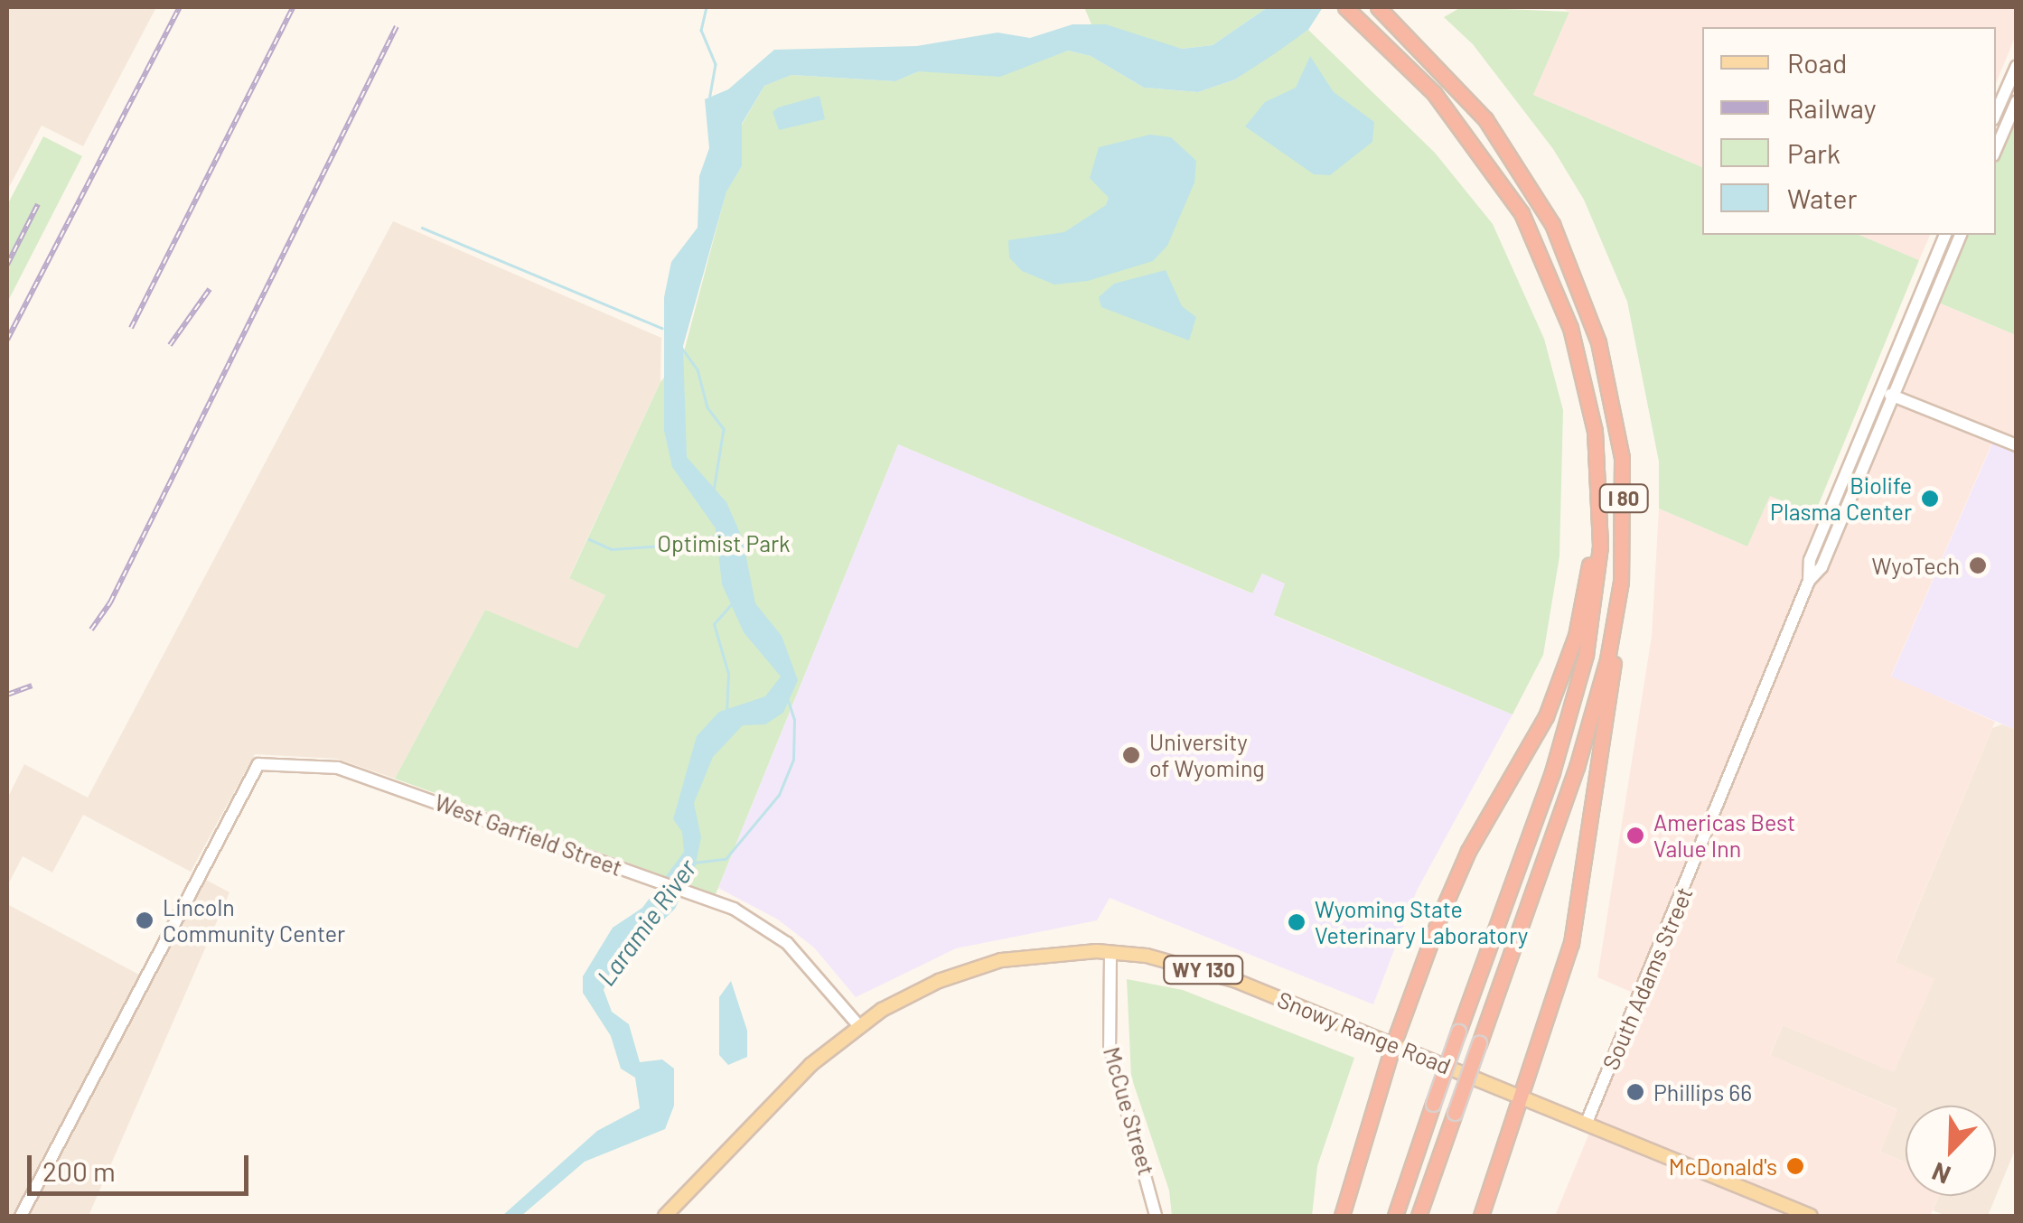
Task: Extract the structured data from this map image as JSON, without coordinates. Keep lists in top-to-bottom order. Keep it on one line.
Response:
{"streets":{"highway":["I 80"],"main road":["WY 130","Snowy Range Road"],"street":["West Garfield Street","South Adams Street","McCue Street"]},"crossings":[["West Garfield Street","Snowy Range Road"],["South Adams Street","Snowy Range Road"],["Snowy Range Road","McCue Street"]],"water":["Laramie River"],"parks":["Optimist Park"],"places":["Biolife Plasma Center","WyoTech","University of Wyoming","Americas Best Value Inn","Lincoln Community Center","Wyoming State Veterinary Laboratory","Phillips 66","McDonald's"],"legend":["Road","Railway","Park","Water"],"scale_bar":"200 m","north":"bottom left"}
